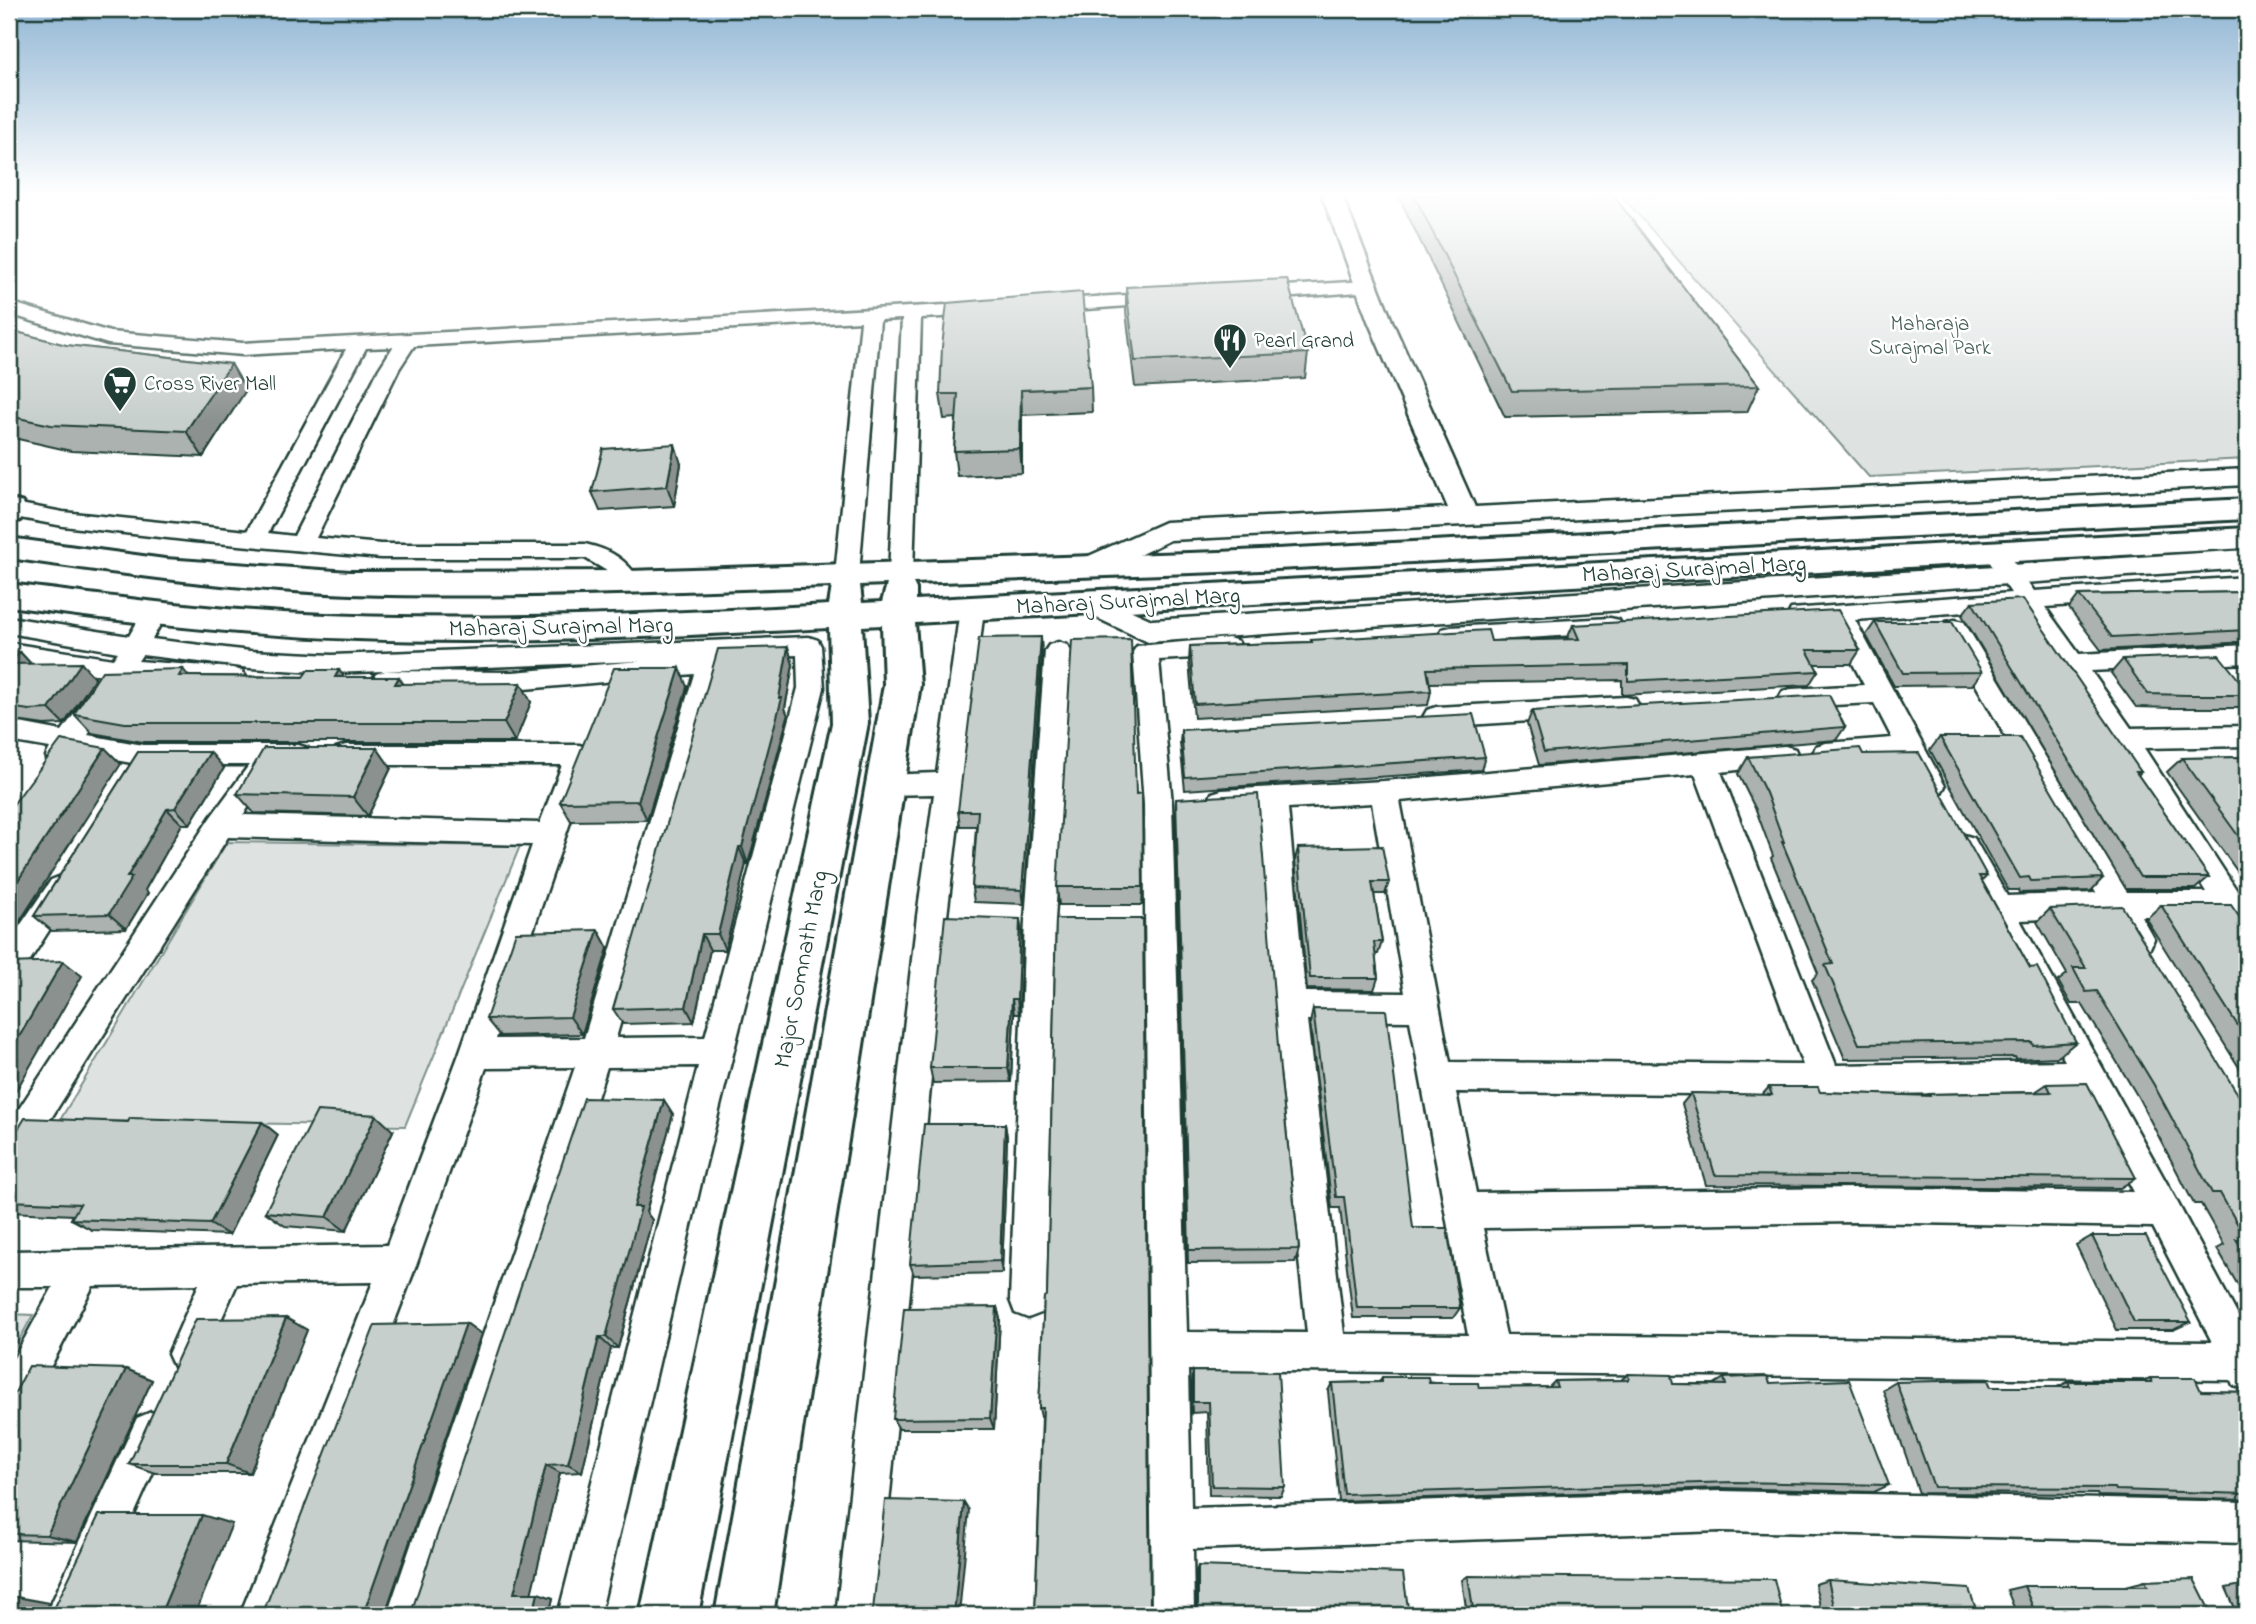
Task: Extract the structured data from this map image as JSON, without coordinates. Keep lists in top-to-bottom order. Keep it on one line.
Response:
{"streets":{"main road":["Maharaj Surajmal Marg","Major Somnath Marg"]},"crossings":[["Maharaj Surajmal Marg","Major Somnath Marg"]],"parks":["Maharaja Surajmal Park"],"places":{"restaurant":["Pearl Grand"],"supermarket":["Cross River Mall"]}}
